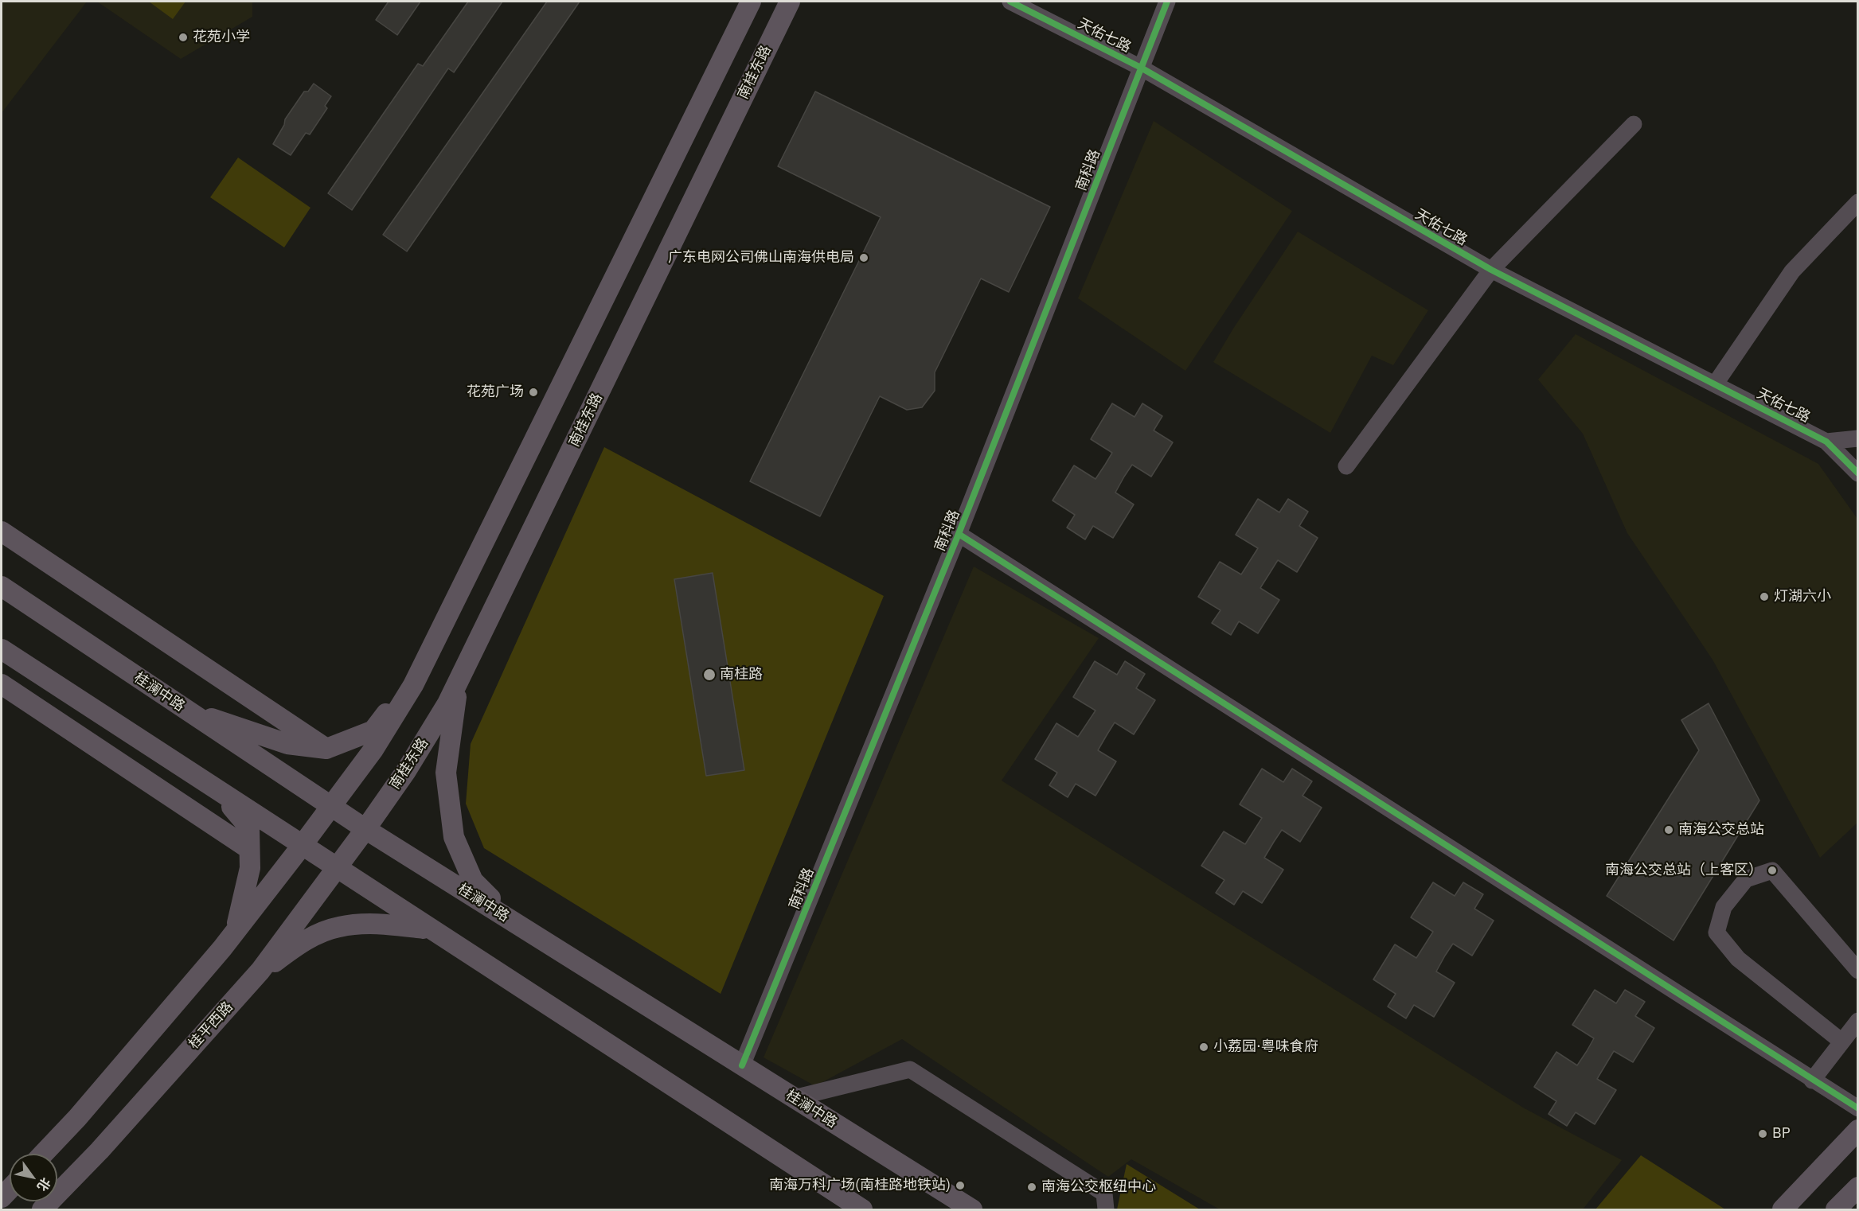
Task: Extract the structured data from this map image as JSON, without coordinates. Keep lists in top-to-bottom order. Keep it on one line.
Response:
{"streets":{"main road":["南桂东路","桂澜中路","桂平西路"],"street":["天佑七路","南科路"]},"crossings":[["天佑七路","南科路"],["南桂东路","桂澜中路"],["南桂东路","桂平西路"],["南科路","桂澜中路"],["桂澜中路","桂平西路"]],"places":["花苑小学","广东电网公司佛山南海供电局","花苑广场","灯湖六小","南桂路","南海公交总站","南海公交总站（上客区）","小荔园·粤味食府","BP","南海万科广场(南桂路地铁站)","南海公交枢纽中心"],"north":"bottom right"}
